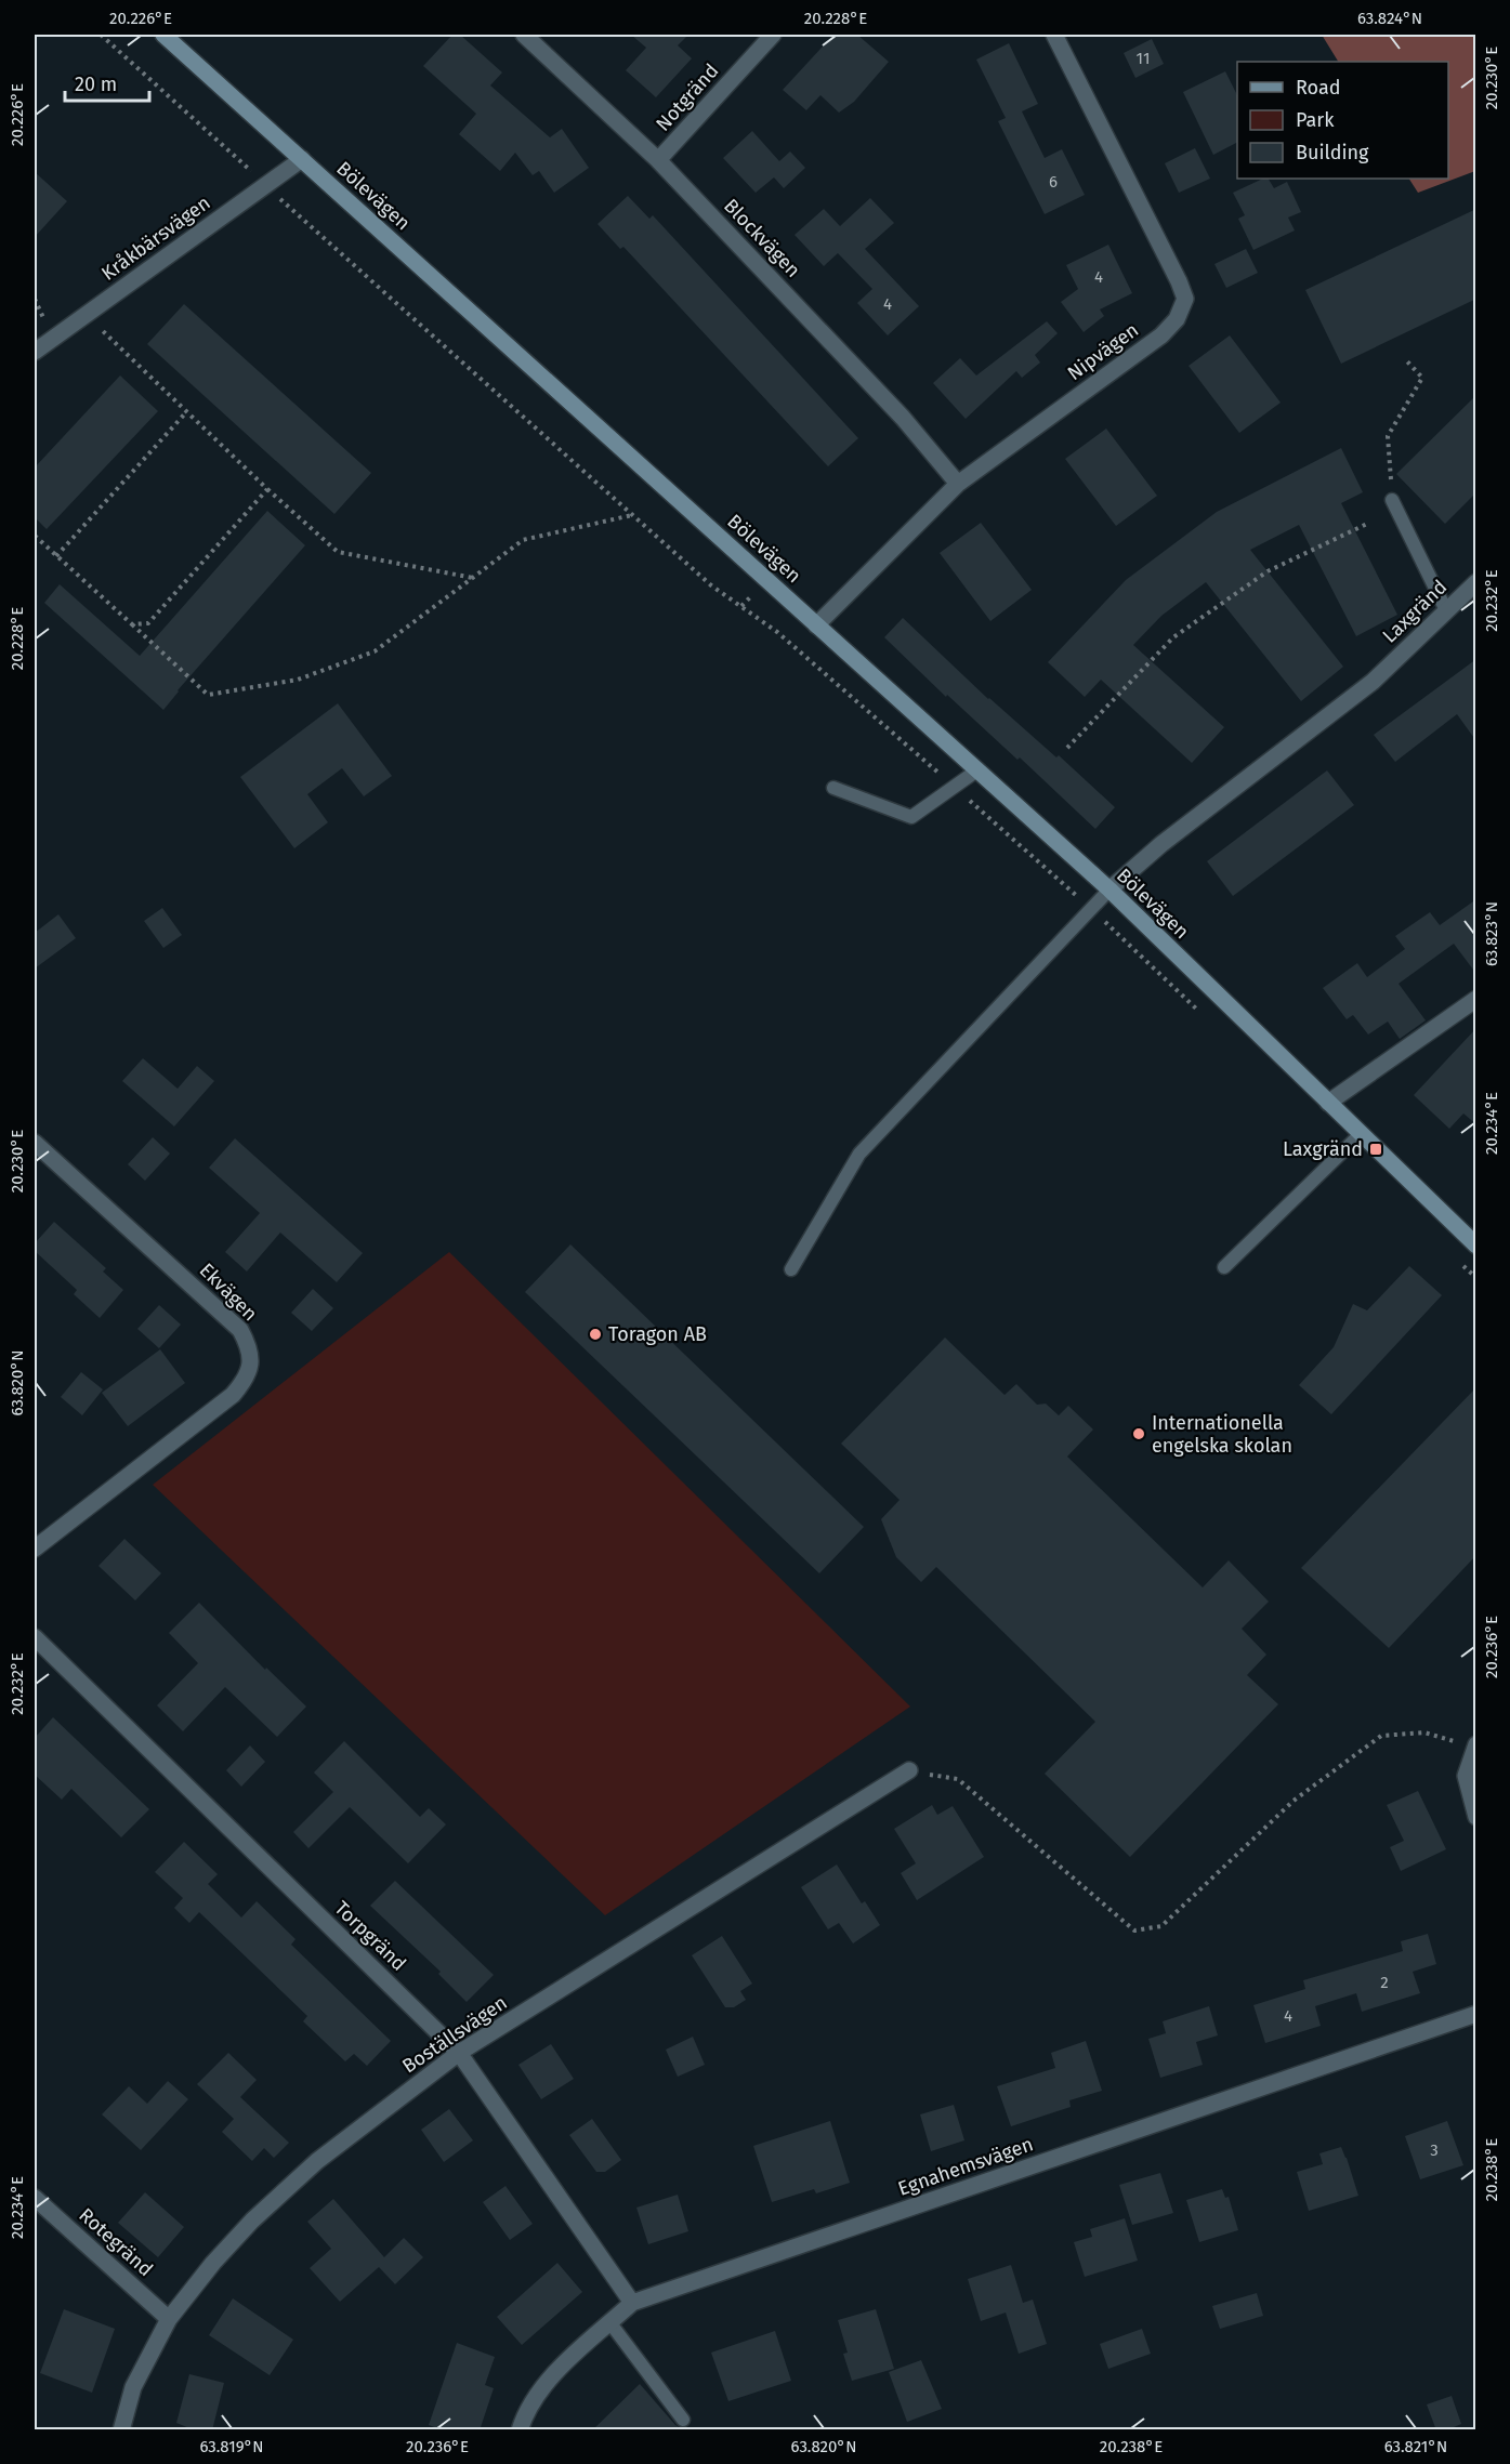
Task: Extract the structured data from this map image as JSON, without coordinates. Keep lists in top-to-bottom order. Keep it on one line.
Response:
{"streets":{"street":["Notgränd","Bölevägen","Kråkbärsvägen","Blockvägen","Nipvägen","Laxgränd","Ekvägen","Torpgränd","Boställsvägen","Egnahemsvägen","Rotegränd"]},"crossings":[["Notgränd","Blockvägen"],["Bölevägen","Kråkbärsvägen"],["Bölevägen","Nipvägen"],["Bölevägen","Laxgränd"],["Blockvägen","Nipvägen"],["Torpgränd","Boställsvägen"],["Torpgränd","Egnahemsvägen"],["Boställsvägen","Rotegränd"]],"places":{"transit":["Laxgränd"],"other":["Toragon AB","Internationella engelska skolan"]},"house_numbers":["11","6","4","4","2","4","3"],"legend":["Road","Park","Building"],"scale_bar":"20 m","coordinates":["20.226°E","20.228°E","63.824°N","20.230°E","20.232°E","63.823°N","20.234°E","63.820°N","20.236°E","20.238°E","63.819°N","63.821°N"]}
